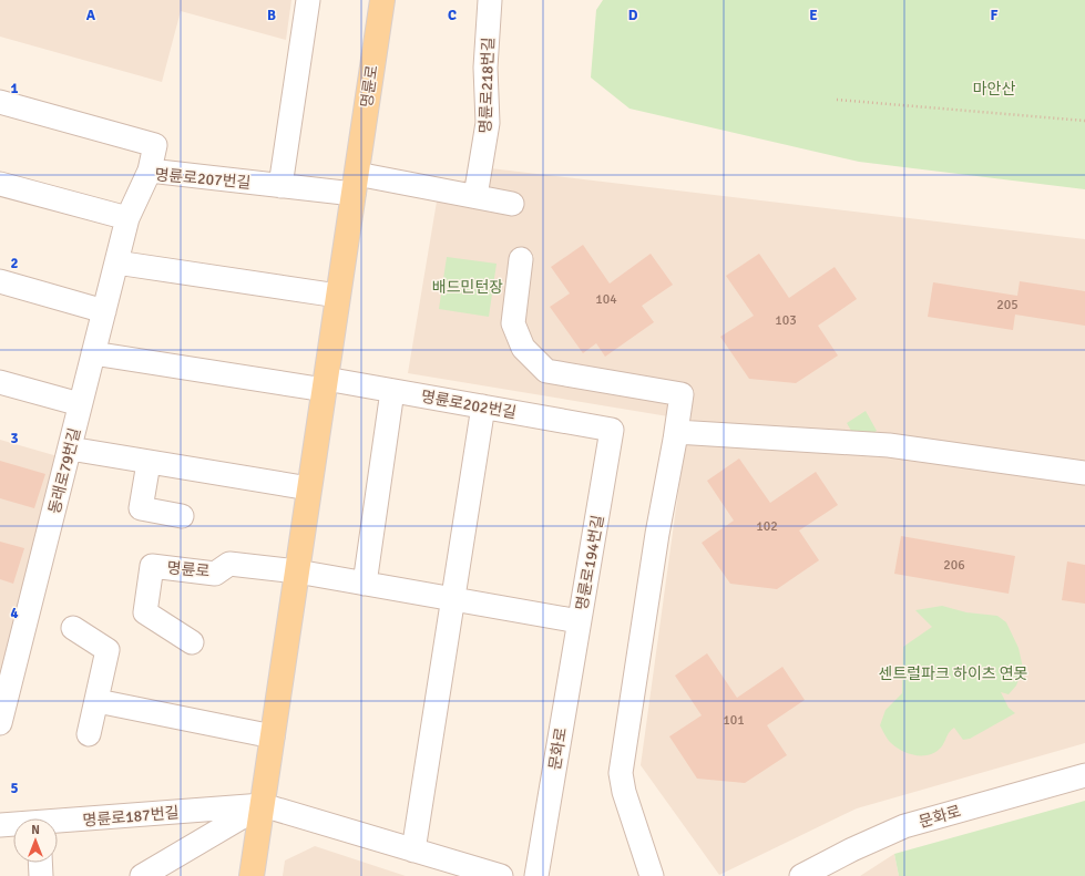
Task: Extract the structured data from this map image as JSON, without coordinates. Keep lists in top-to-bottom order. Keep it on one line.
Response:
{"streets":{"main road":["명륜로"],"street":["명륜로218번길","명륜로207번길","명륜로202번길","동래로79번길","명륜로194번길","문화로","명륜로187번길"]},"crossings":[["명륜로","명륜로207번길"],["명륜로","명륜로202번길"],["명륜로","명륜로194번길"],["명륜로","명륜로187번길"],["명륜로207번길","동래로79번길"],["명륜로202번길","명륜로194번길"],["명륜로194번길","문화로"]],"parks":["마안산","배드민턴장","센트럴파크 하이츠 연못"],"house_numbers":["104","205","103","102","206","101"],"north":"top","grid":{"columns":["A","B","C","D","E","F"],"rows":["1","2","3","4","5"]}}
